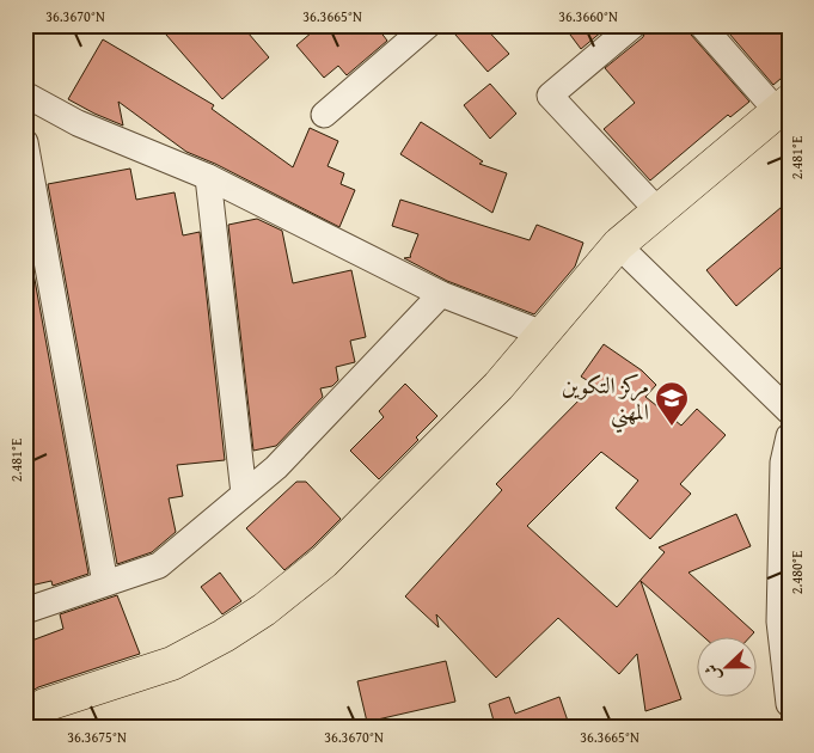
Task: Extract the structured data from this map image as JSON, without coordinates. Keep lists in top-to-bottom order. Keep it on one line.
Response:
{"places":{"school or university":["مركز التكوين المهني"]},"north":"left","coordinates":["36.3670°N","36.3665°N","36.3660°N","2.481°E","2.480°E","36.3675°N"]}
